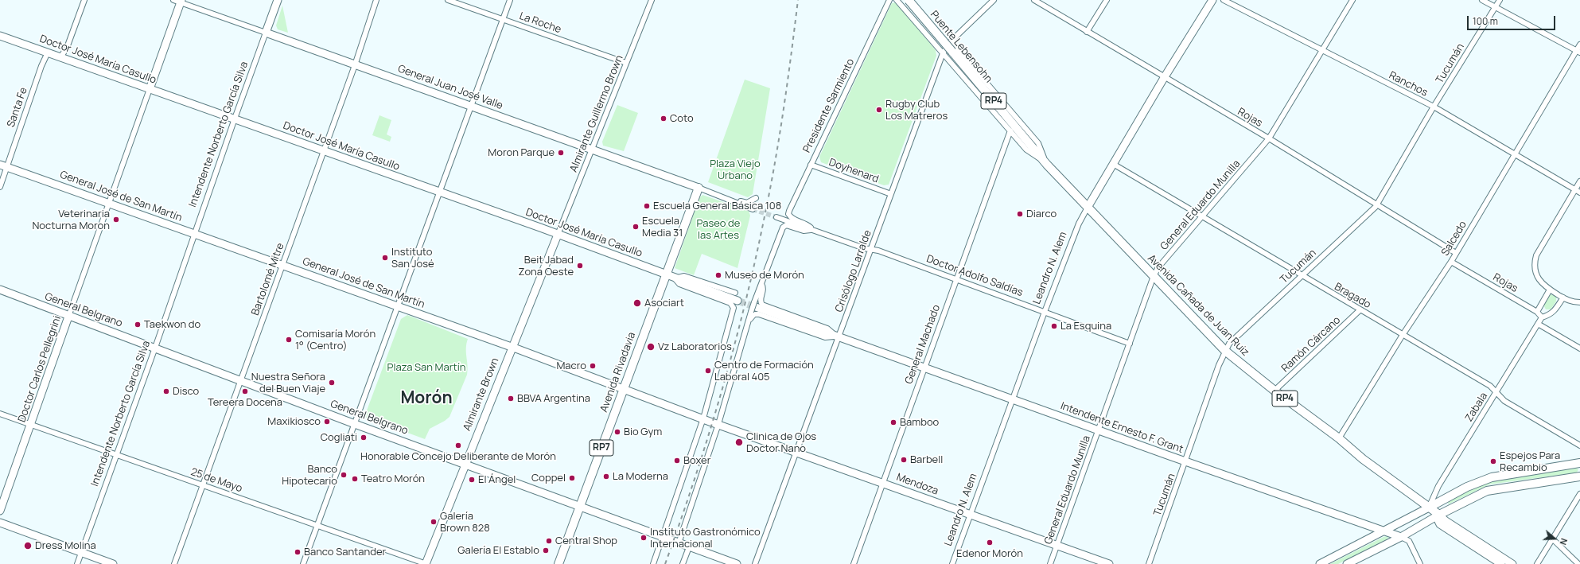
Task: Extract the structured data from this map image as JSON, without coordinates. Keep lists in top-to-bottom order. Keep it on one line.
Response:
{"streets":{"main road":["Puente Lebensohn","RP4","Avenida Cañada de Juan Ruiz","Avenida Rivadavia","RP7"],"street":["La Roche","Doctor José María Casullo","Tucumán","Ranchos","General Juan José Valle","Presidente Sarmiento","Santa Fe","Almirante Guillermo Brown","Rojas","Intendente Norberto García Silva","Doyhenard","General José de San Martín","General Eduardo Munilla","Salcedo","Leandro N. Alem","Crisólogo Larralde","Doctor Adolfo Saldías","Bartolomé Mitre","Bragado","General Belgrano","General Machado","Ramón Cárcano","Doctor Carlos Pellegrini","Almirante Brown","Zabala","Intendente Ernesto F. Grant","25 de Mayo","Mendoza"]},"crossings":[["La Roche","Almirante Guillermo Brown"],["Puente Lebensohn","Avenida Cañada de Juan Ruiz"],["Doctor José María Casullo","Santa Fe"],["Doctor José María Casullo","Almirante Guillermo Brown"],["Doctor José María Casullo","Intendente Norberto García Silva"],["Doctor José María Casullo","Bartolomé Mitre"],["Doctor José María Casullo","Doctor Carlos Pellegrini"],["Doctor José María Casullo","Avenida Rivadavia"],["Doctor José María Casullo","Almirante Brown"],["Tucumán","Ranchos"],["Tucumán","Rojas"],["Tucumán","Bragado"],["Tucumán","Avenida Cañada de Juan Ruiz"],["Tucumán","Intendente Ernesto F. Grant"],["Ranchos","General Eduardo Munilla"],["Ranchos","Salcedo"],["General Juan José Valle","Almirante Guillermo Brown"],["General Juan José Valle","Intendente Norberto García Silva"],["General Juan José Valle","Bartolomé Mitre"],["General Juan José Valle","Doctor Carlos Pellegrini"],["General Juan José Valle","Avenida Rivadavia"],["Presidente Sarmiento","Doyhenard"],["Presidente Sarmiento","Doctor Adolfo Saldías"],["Santa Fe","General José de San Martín"],["Almirante Guillermo Brown","Almirante Brown"],["Rojas","General Eduardo Munilla"],["Rojas","Salcedo"],["Rojas","Leandro N. Alem"],["Rojas","Zabala"],["Intendente Norberto García Silva","General José de San Martín"],["Intendente Norberto García Silva","General Belgrano"],["Intendente Norberto García Silva","25 de Mayo"],["Doyhenard","Crisólogo Larralde"],["General José de San Martín","Bartolomé Mitre"],["General José de San Martín","Doctor Carlos Pellegrini"],["General José de San Martín","Avenida Rivadavia"],["General José de San Martín","Almirante Brown"],["General José de San Martín","Mendoza"],["General Eduardo Munilla","Doctor Adolfo Saldías"],["General Eduardo Munilla","Bragado"],["General Eduardo Munilla","Avenida Cañada de Juan Ruiz"],["General Eduardo Munilla","Intendente Ernesto F. Grant"],["General Eduardo Munilla","Mendoza"],["Salcedo","Bragado"],["Salcedo","Avenida Cañada de Juan Ruiz"],["Leandro N. Alem","Doctor Adolfo Saldías"],["Leandro N. Alem","Bragado"],["Leandro N. Alem","Avenida Cañada de Juan Ruiz"],["Leandro N. Alem","Intendente Ernesto F. Grant"],["Leandro N. Alem","Mendoza"],["Crisólogo Larralde","Doctor Adolfo Saldías"],["Crisólogo Larralde","Avenida Cañada de Juan Ruiz"],["Crisólogo Larralde","Intendente Ernesto F. Grant"],["Crisólogo Larralde","Mendoza"],["Doctor Adolfo Saldías","General Machado"],["Doctor Adolfo Saldías","Intendente Ernesto F. Grant"],["Bartolomé Mitre","General Belgrano"],["Bartolomé Mitre","25 de Mayo"],["Bragado","Ramón Cárcano"],["Bragado","Zabala"],["Avenida Cañada de Juan Ruiz","General Machado"],["Avenida Cañada de Juan Ruiz","Ramón Cárcano"],["Avenida Cañada de Juan Ruiz","Zabala"],["General Belgrano","Doctor Carlos Pellegrini"],["General Belgrano","Avenida Rivadavia"],["General Belgrano","Almirante Brown"],["General Machado","Intendente Ernesto F. Grant"],["General Machado","Mendoza"],["Doctor Carlos Pellegrini","25 de Mayo"],["Almirante Brown","25 de Mayo"]],"districts":["Morón"],"parks":["Plaza Viejo Urbano","Paseo de las Artes","Plaza San Martín"],"places":["Rugby Club Los Matreros","Coto","Moron Parque","Escuela General Básica 108","Diarco","Veterinaria Nocturna Moron","Escuela Media 31","Instituto San José","Beit Jabad Zona Oeste","Museo de Morón","Asociart","Taekwon do","La Esquina","Comisaría Morón 1° (Centro)","Vz Laboratorios","Macro","Centro de Formación Laboral 405","Nuestra Señora del Buen Viaje","Disco","Tereera Docena","BBVA Argentina","Maxikiosco","Bamboo","Bio Gym","Cogliati","Clinica de Ojos Doctor Nano","Honorable Concejo Deliberante de Morón","Barbell","Boxer","Espejos Para Recambio","Banco Hipotecario","La Moderna","Coppel","Teatro Morón","El Ángel","Galería Brown 828","Instituto Gastronómico Internacional","Central Shop","Edenor Morón","Dress Molina","Galería El Establo","Banco Santander"],"scale_bar":"100 m","north":"right"}
